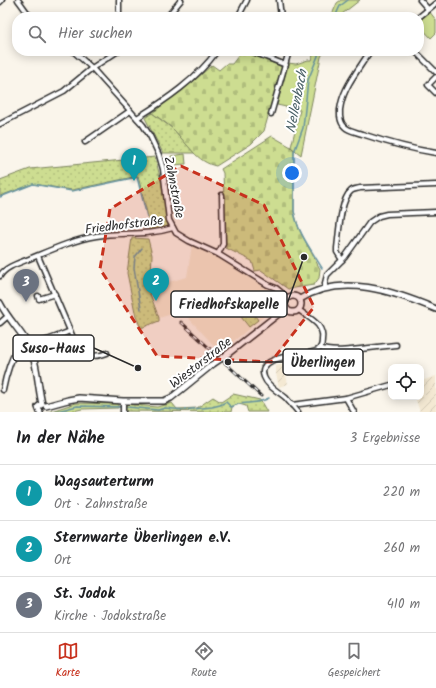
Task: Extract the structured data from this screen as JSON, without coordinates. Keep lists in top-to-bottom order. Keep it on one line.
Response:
{"streets":{"street":["Zahnstraße","Friedhofstraße","Wiestorstraße"]},"crossings":[["Zahnstraße","Friedhofstraße"],["Friedhofstraße","Wiestorstraße"]],"water":["Nellenbach"],"places":["Friedhofskapelle","Überlingen","Suso-Haus"],"page":{"search":"Hier suchen","pins":["1","2","3"],"heading":["In der Nähe","3 Ergebnisse"],"list":[{"mark":"1","name":"Wagsauterturm","note":"Ort · Zahnstraße","value":"220 m"},{"mark":"2","name":"Sternwarte Überlingen e.V.","note":"Ort","value":"260 m"},{"mark":"3","name":"St. Jodok","note":"Kirche · Jodokstraße","value":"410 m"}],"nav":["Karte","Route","Gespeichert"]}}
